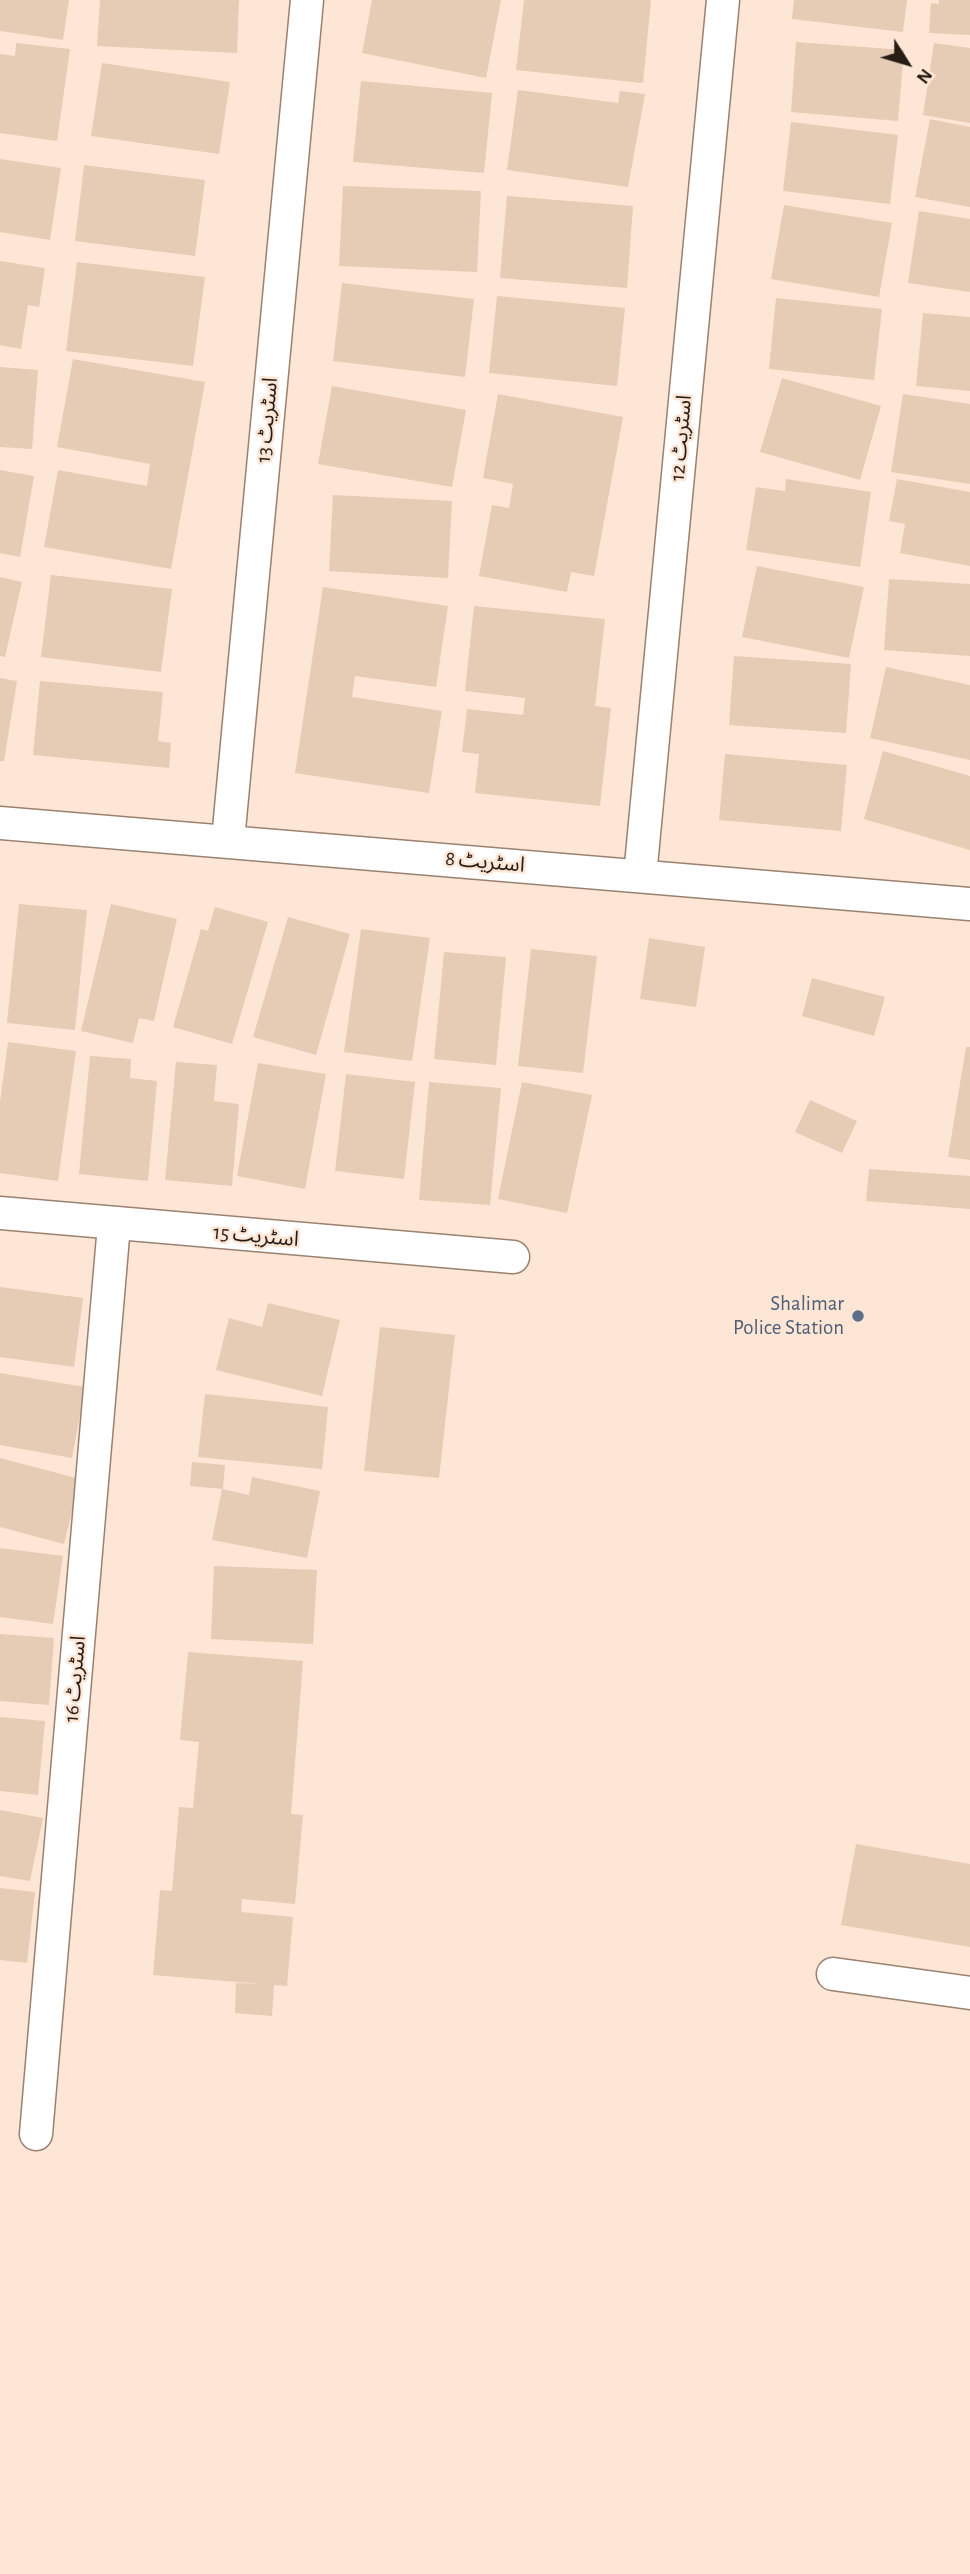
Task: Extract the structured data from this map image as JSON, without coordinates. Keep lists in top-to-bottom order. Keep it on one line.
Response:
{"streets":{"street":["اسٹریٹ 13","اسٹریٹ 12","اسٹریٹ 8","اسٹریٹ 15","اسٹریٹ 16"]},"crossings":[["اسٹریٹ 13","اسٹریٹ 8"],["اسٹریٹ 12","اسٹریٹ 8"],["اسٹریٹ 15","اسٹریٹ 16"]],"places":["Shalimar Police Station"],"north":"bottom right"}
